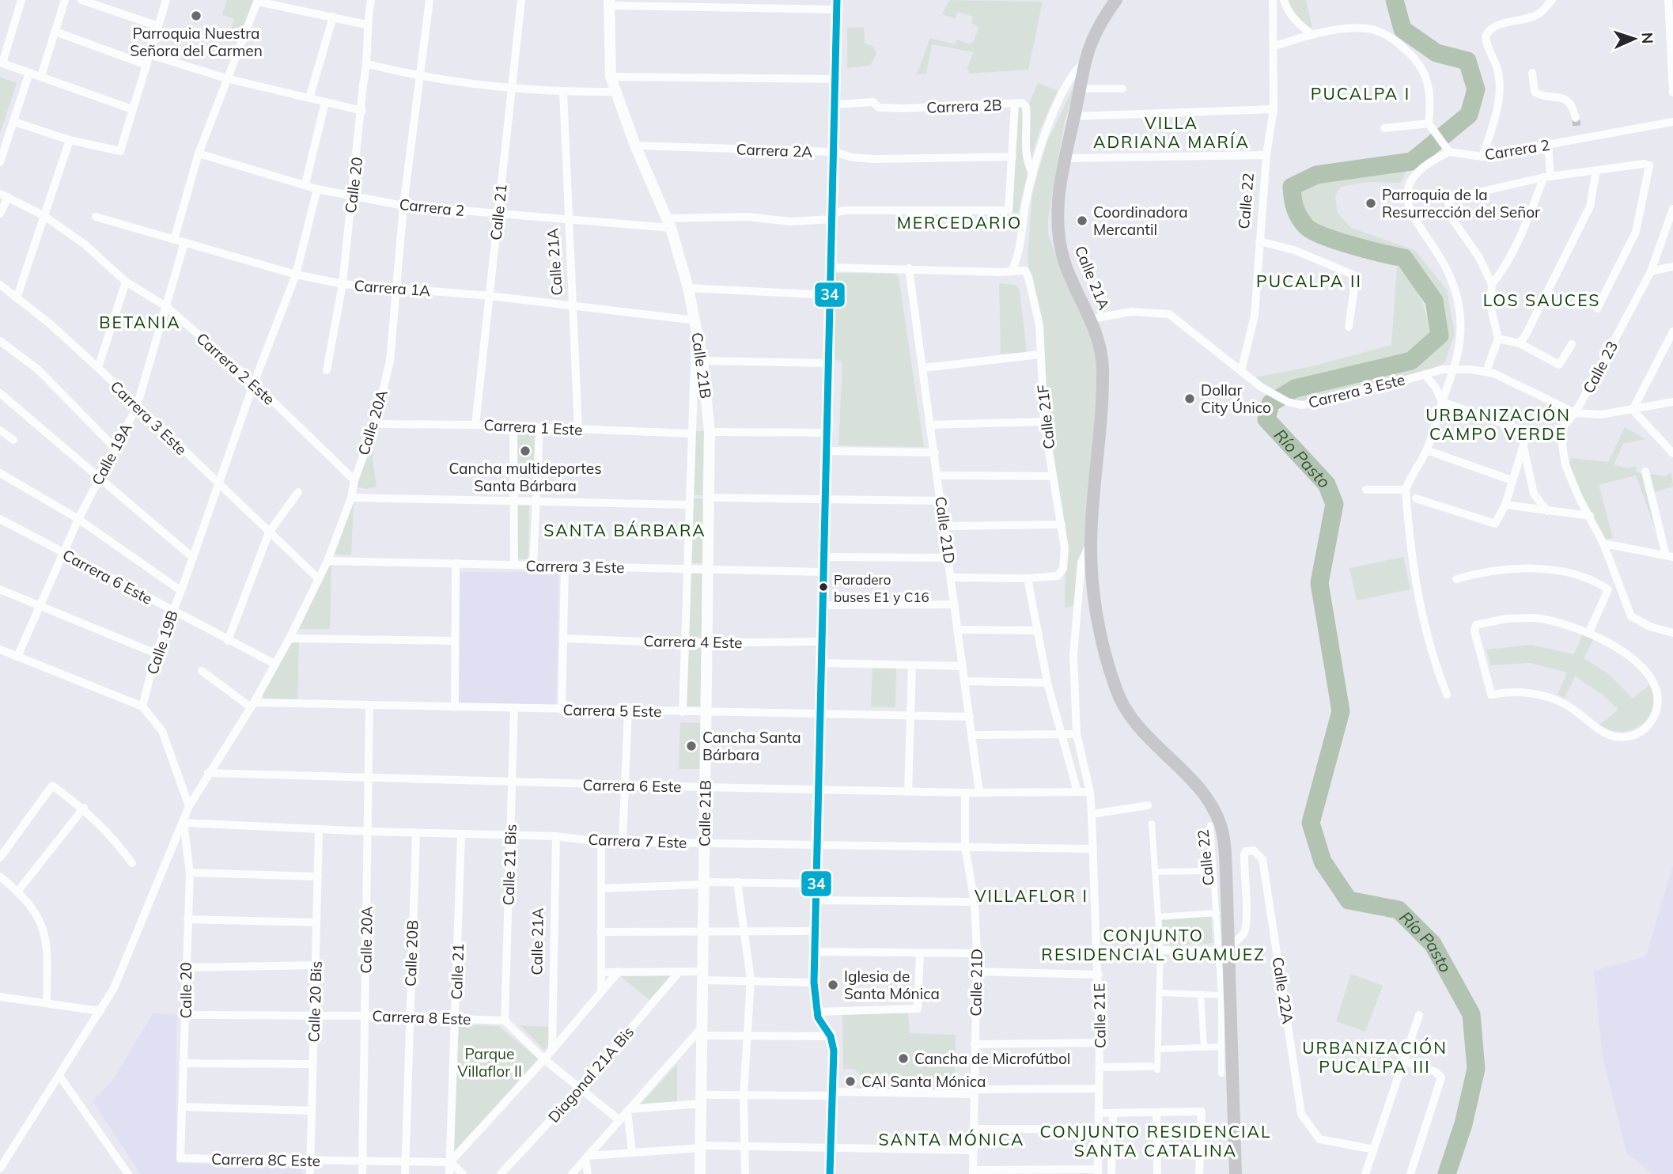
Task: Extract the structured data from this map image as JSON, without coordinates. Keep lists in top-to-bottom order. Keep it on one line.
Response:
{"streets":{"main road":["Calle 22","Calle 21A"],"street":["Carrera 2B","Carrera 2","Carrera 2A","Calle 20","Calle 21","Carrera 1A","Calle 21B","Calle 23","Carrera 2 Este","Carrera 3 Este","Calle 21F","Calle 20A","Carrera 1 Este","Calle 19A","Calle 21D","Carrera 6 Este","Carrera 4 Este","Calle 19B","Carrera 5 Este","Carrera 7 Este","Calle 21 Bis","Calle 20B","Calle 22A","Calle 20 Bis","Calle 21E","Carrera 8 Este","Diagonal 21A Bis","Carrera 8C Este"]},"crossings":[["Carrera 2","Carrera 2A"],["Carrera 2","Calle 20"],["Carrera 2","Calle 21"],["Carrera 2","Calle 21A"],["Carrera 2","Calle 21B"],["Carrera 2","Calle 20A"],["Carrera 2","Calle 19B"],["Carrera 2A","Calle 21B"],["Calle 20","Carrera 1A"],["Calle 20","Carrera 7 Este"],["Calle 20","Carrera 8 Este"],["Calle 20","Carrera 8C Este"],["Calle 22","Calle 21A"],["Calle 22","Carrera 3 Este"],["Calle 22","Calle 22A"],["Calle 21","Carrera 1A"],["Calle 21","Carrera 1 Este"],["Calle 21","Carrera 7 Este"],["Calle 21","Carrera 8 Este"],["Calle 21","Carrera 8C Este"],["Calle 21A","Carrera 1A"],["Calle 21A","Carrera 3 Este"],["Calle 21A","Carrera 1 Este"],["Calle 21A","Carrera 7 Este"],["Carrera 1A","Calle 21B"],["Carrera 1A","Calle 20A"],["Carrera 1A","Calle 19A"],["Carrera 1A","Calle 19B"],["Calle 21B","Carrera 3 Este"],["Calle 21B","Carrera 1 Este"],["Calle 21B","Carrera 6 Este"],["Calle 21B","Carrera 4 Este"],["Calle 21B","Carrera 5 Este"],["Calle 21B","Carrera 7 Este"],["Calle 23","Carrera 3 Este"],["Carrera 2 Este","Calle 20A"],["Carrera 2 Este","Calle 19A"],["Carrera 2 Este","Calle 19B"],["Carrera 3 Este","Calle 20A"],["Carrera 3 Este","Calle 19A"],["Carrera 3 Este","Calle 19B"],["Calle 20A","Carrera 1 Este"],["Calle 20A","Carrera 6 Este"],["Calle 20A","Carrera 5 Este"],["Calle 20A","Carrera 7 Este"],["Calle 20A","Carrera 8 Este"],["Calle 20A","Carrera 8C Este"],["Calle 19A","Carrera 6 Este"],["Calle 21D","Carrera 6 Este"],["Calle 21D","Carrera 5 Este"],["Calle 21D","Carrera 7 Este"],["Carrera 6 Este","Calle 19B"],["Carrera 6 Este","Calle 21 Bis"],["Carrera 6 Este","Calle 21E"],["Carrera 5 Este","Calle 21 Bis"],["Carrera 7 Este","Calle 21 Bis"],["Carrera 7 Este","Calle 20B"],["Carrera 7 Este","Calle 20 Bis"],["Carrera 7 Este","Calle 21E"],["Calle 21 Bis","Carrera 8 Este"],["Calle 20B","Carrera 8 Este"],["Calle 20B","Carrera 8C Este"],["Calle 20 Bis","Carrera 8 Este"],["Calle 20 Bis","Carrera 8C Este"]],"districts":["PUCALPA I","VILLA ADRIANA MARÍA","MERCEDARIO","PUCALPA II","LOS SAUCES","BETANIA","URBANIZACIÓN CAMPO VERDE","SANTA BÁRBARA","VILLAFLOR I","CONJUNTO RESIDENCIAL GUAMUEZ","URBANIZACIÓN PUCALPA III","CONJUNTO RESIDENCIAL SANTA CATALINA","SANTA MÓNICA"],"water":["Río Pasto"],"parks":["Parque Villaflor II"],"places":["Parroquia Nuestra Señora del Carmen","Parroquia de la Resurrección del Señor","Coordinadora Mercantil","Dollar City Único","Cancha multideportes Santa Bárbara","Paradero buses E1 y C16","Cancha Santa Bárbara","Iglesia de Santa Mónica","Cancha de Microfútbol","CAI Santa Mónica"],"lines":["transit line 34"],"north":"right"}
